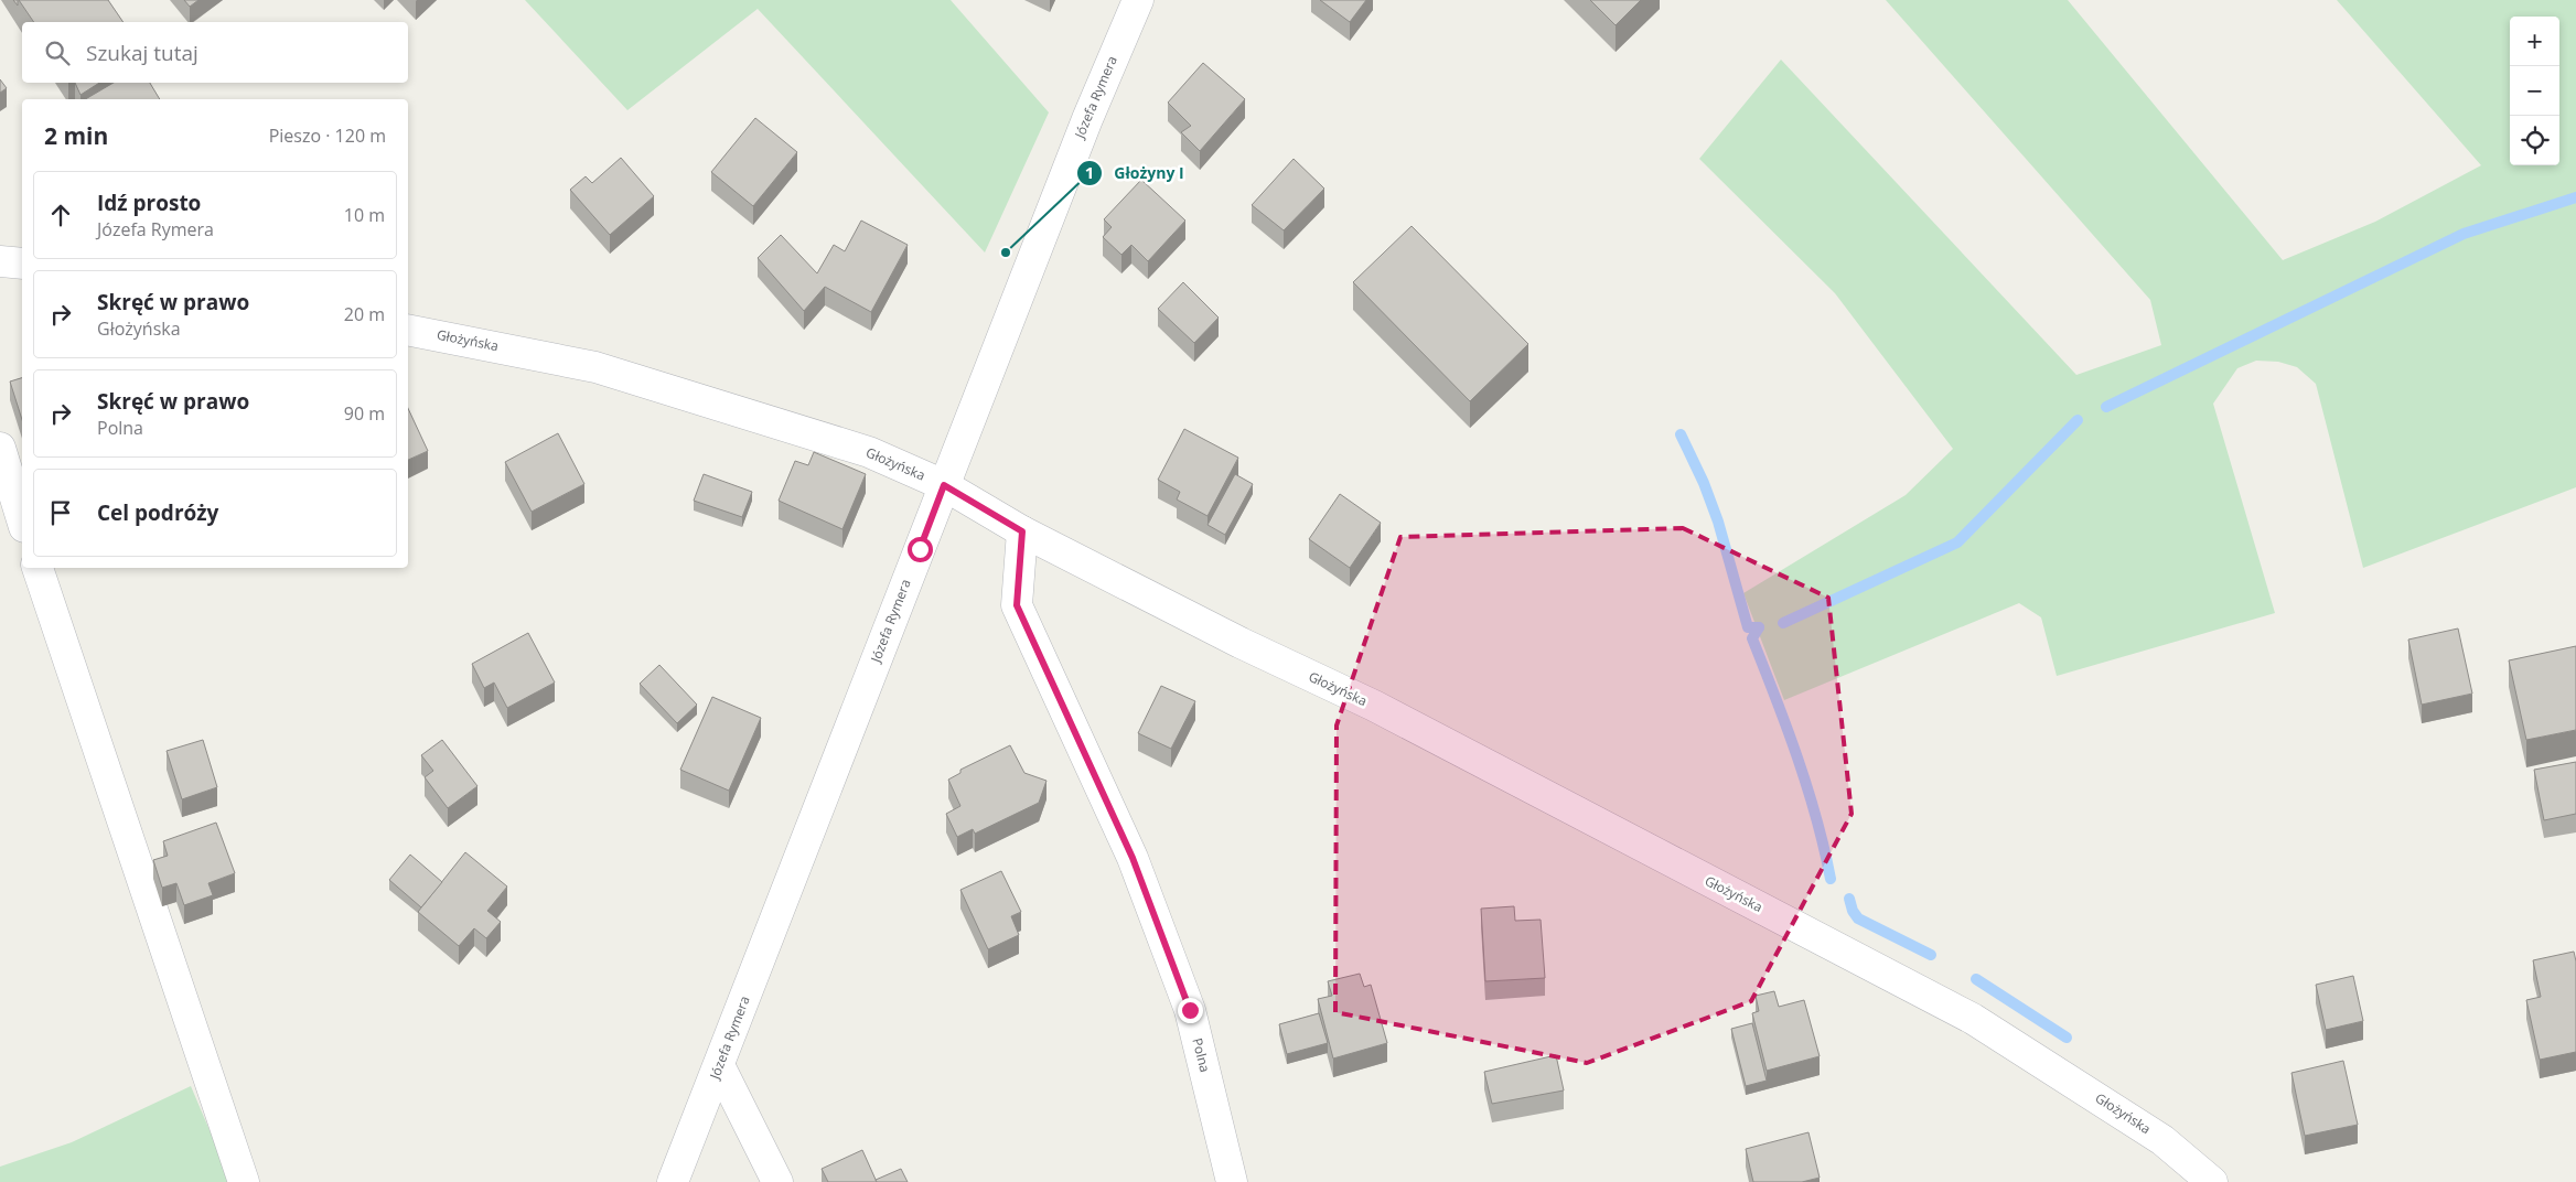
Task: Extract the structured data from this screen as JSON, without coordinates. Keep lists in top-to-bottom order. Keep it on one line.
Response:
{"streets":{"street":["Józefa Rymera","Głożyńska","Polna"]},"crossings":[["Józefa Rymera","Głożyńska"],["Głożyńska","Polna"]],"places":["Głożyny I"],"page":{"map_buttons":["+","−"],"search":"Szukaj tutaj","heading":["2 min","Pieszo · 120 m"],"list":[["Idź prosto","Józefa Rymera","10 m"],["Skręć w prawo","Głożyńska","20 m"],["Skręć w prawo","Polna","90 m"],"Cel podróży"]}}
